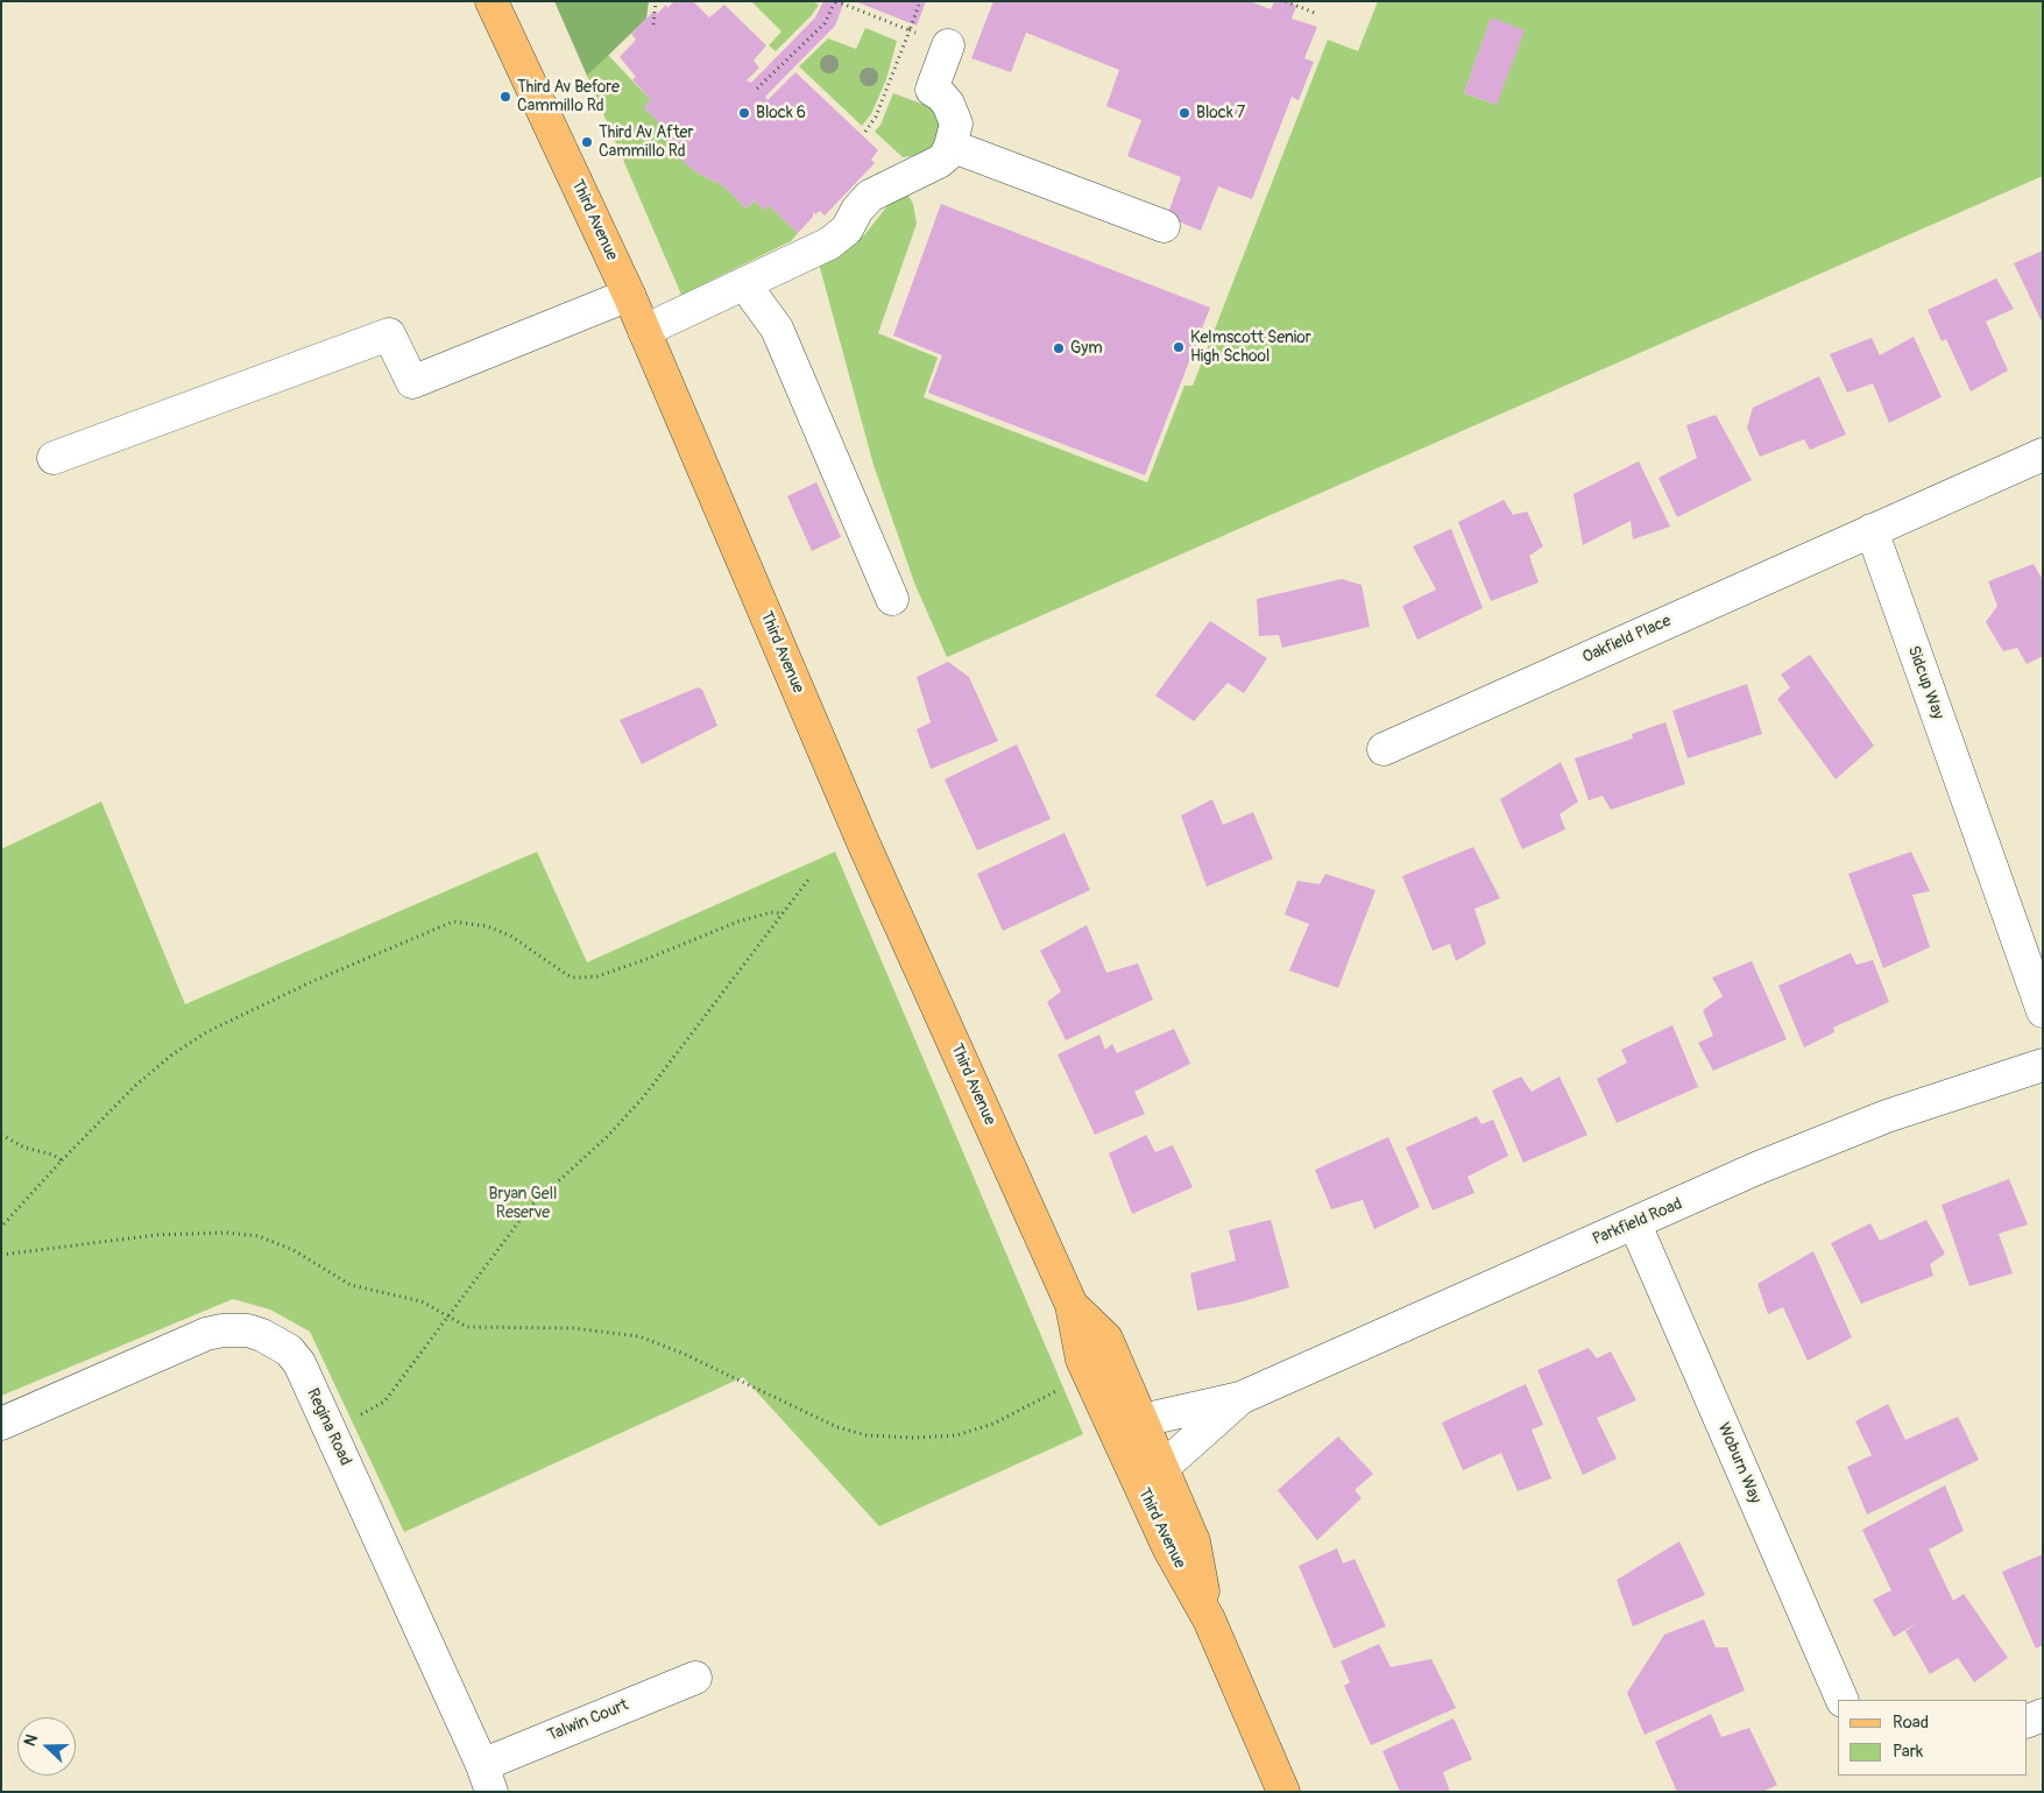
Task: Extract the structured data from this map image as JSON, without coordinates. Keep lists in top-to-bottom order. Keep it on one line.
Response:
{"streets":{"main road":["Third Avenue"],"street":["Oakfield Place","Sidcup Way","Parkfield Road","Regina Road","Woburn Way","Talwin Court"]},"crossings":[["Third Avenue","Parkfield Road"],["Oakfield Place","Sidcup Way"],["Parkfield Road","Woburn Way"],["Regina Road","Talwin Court"]],"parks":["Bryan Gell Reserve"],"places":["Third Av Before Cammillo Rd","Block 6","Block 7","Third Av After Cammillo Rd","Kelmscott Senior High School","Gym"],"legend":["Road","Park"],"north":"left"}
